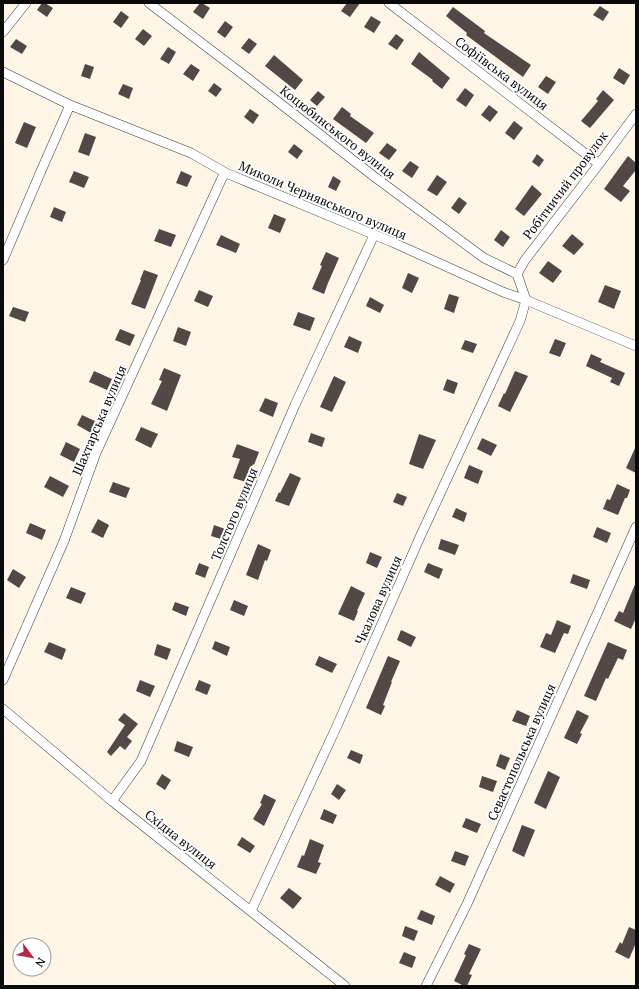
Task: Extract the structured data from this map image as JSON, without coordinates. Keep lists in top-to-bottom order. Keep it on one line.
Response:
{"streets":{"street":["Софіївська вулиця","Коцюбинського вулиця","Робітничий провулок","Миколи Чернявського вулиця","Шахтарська вулиця","Толстого вулиця","Чкалова вулиця","Севастопольська вулиця","Східна вулиця"]},"crossings":[["Софіївська вулиця","Робітничий провулок"],["Коцюбинського вулиця","Робітничий провулок"],["Миколи Чернявського вулиця","Шахтарська вулиця"],["Миколи Чернявського вулиця","Толстого вулиця"],["Миколи Чернявського вулиця","Чкалова вулиця"],["Толстого вулиця","Східна вулиця"],["Чкалова вулиця","Східна вулиця"]],"north":"bottom right"}
